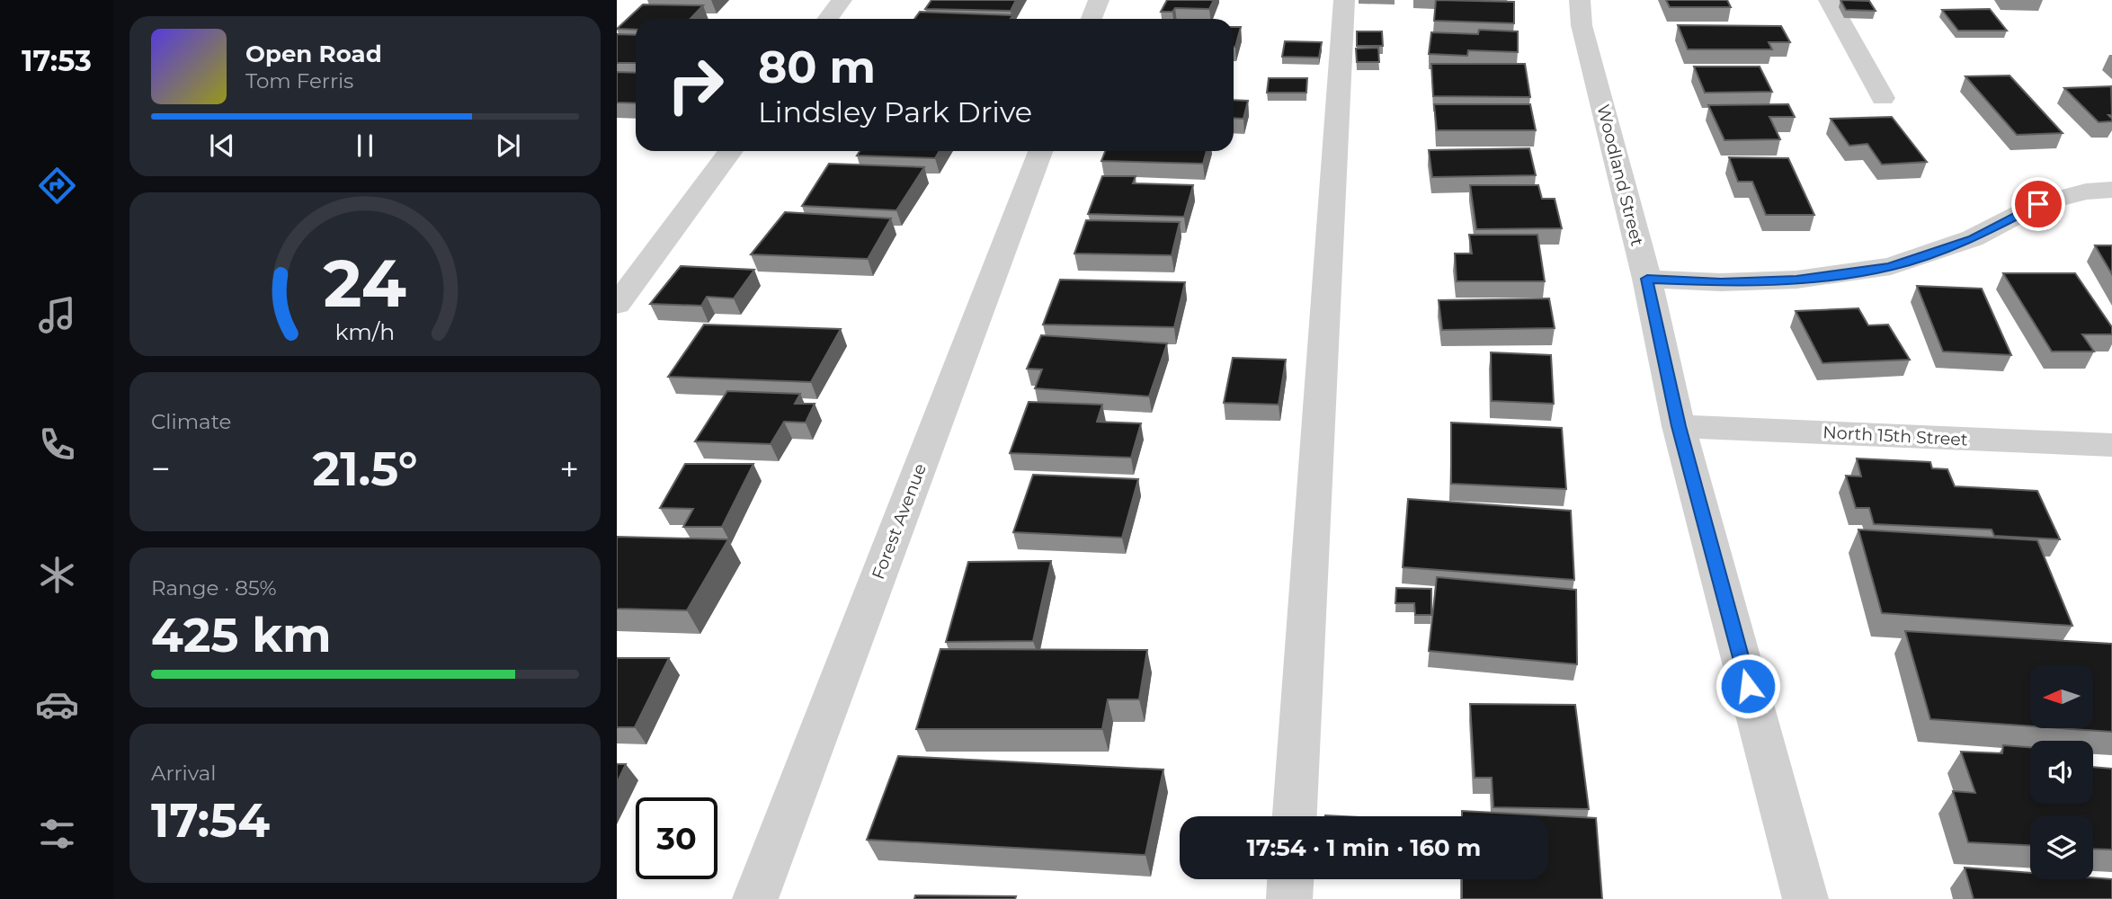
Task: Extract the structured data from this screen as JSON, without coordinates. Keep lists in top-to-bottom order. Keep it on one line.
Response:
{"streets":{"street":["Woodland Street","North 15th Street","Forest Avenue"]},"crossings":[["Woodland Street","North 15th Street"]],"north":"left","page":{"tabs":"17:53","turn":["80 m","Lindsley Park Drive"],"song":["Open Road","Tom Ferris"],"tile":["Climate",["Range · 85%","425 km"],["Arrival","17:54"]],"heat":["−","21.5°","+"],"limit":"30","trip":"17:54 · 1 min · 160 m","gauge":["24","km/h"]}}
